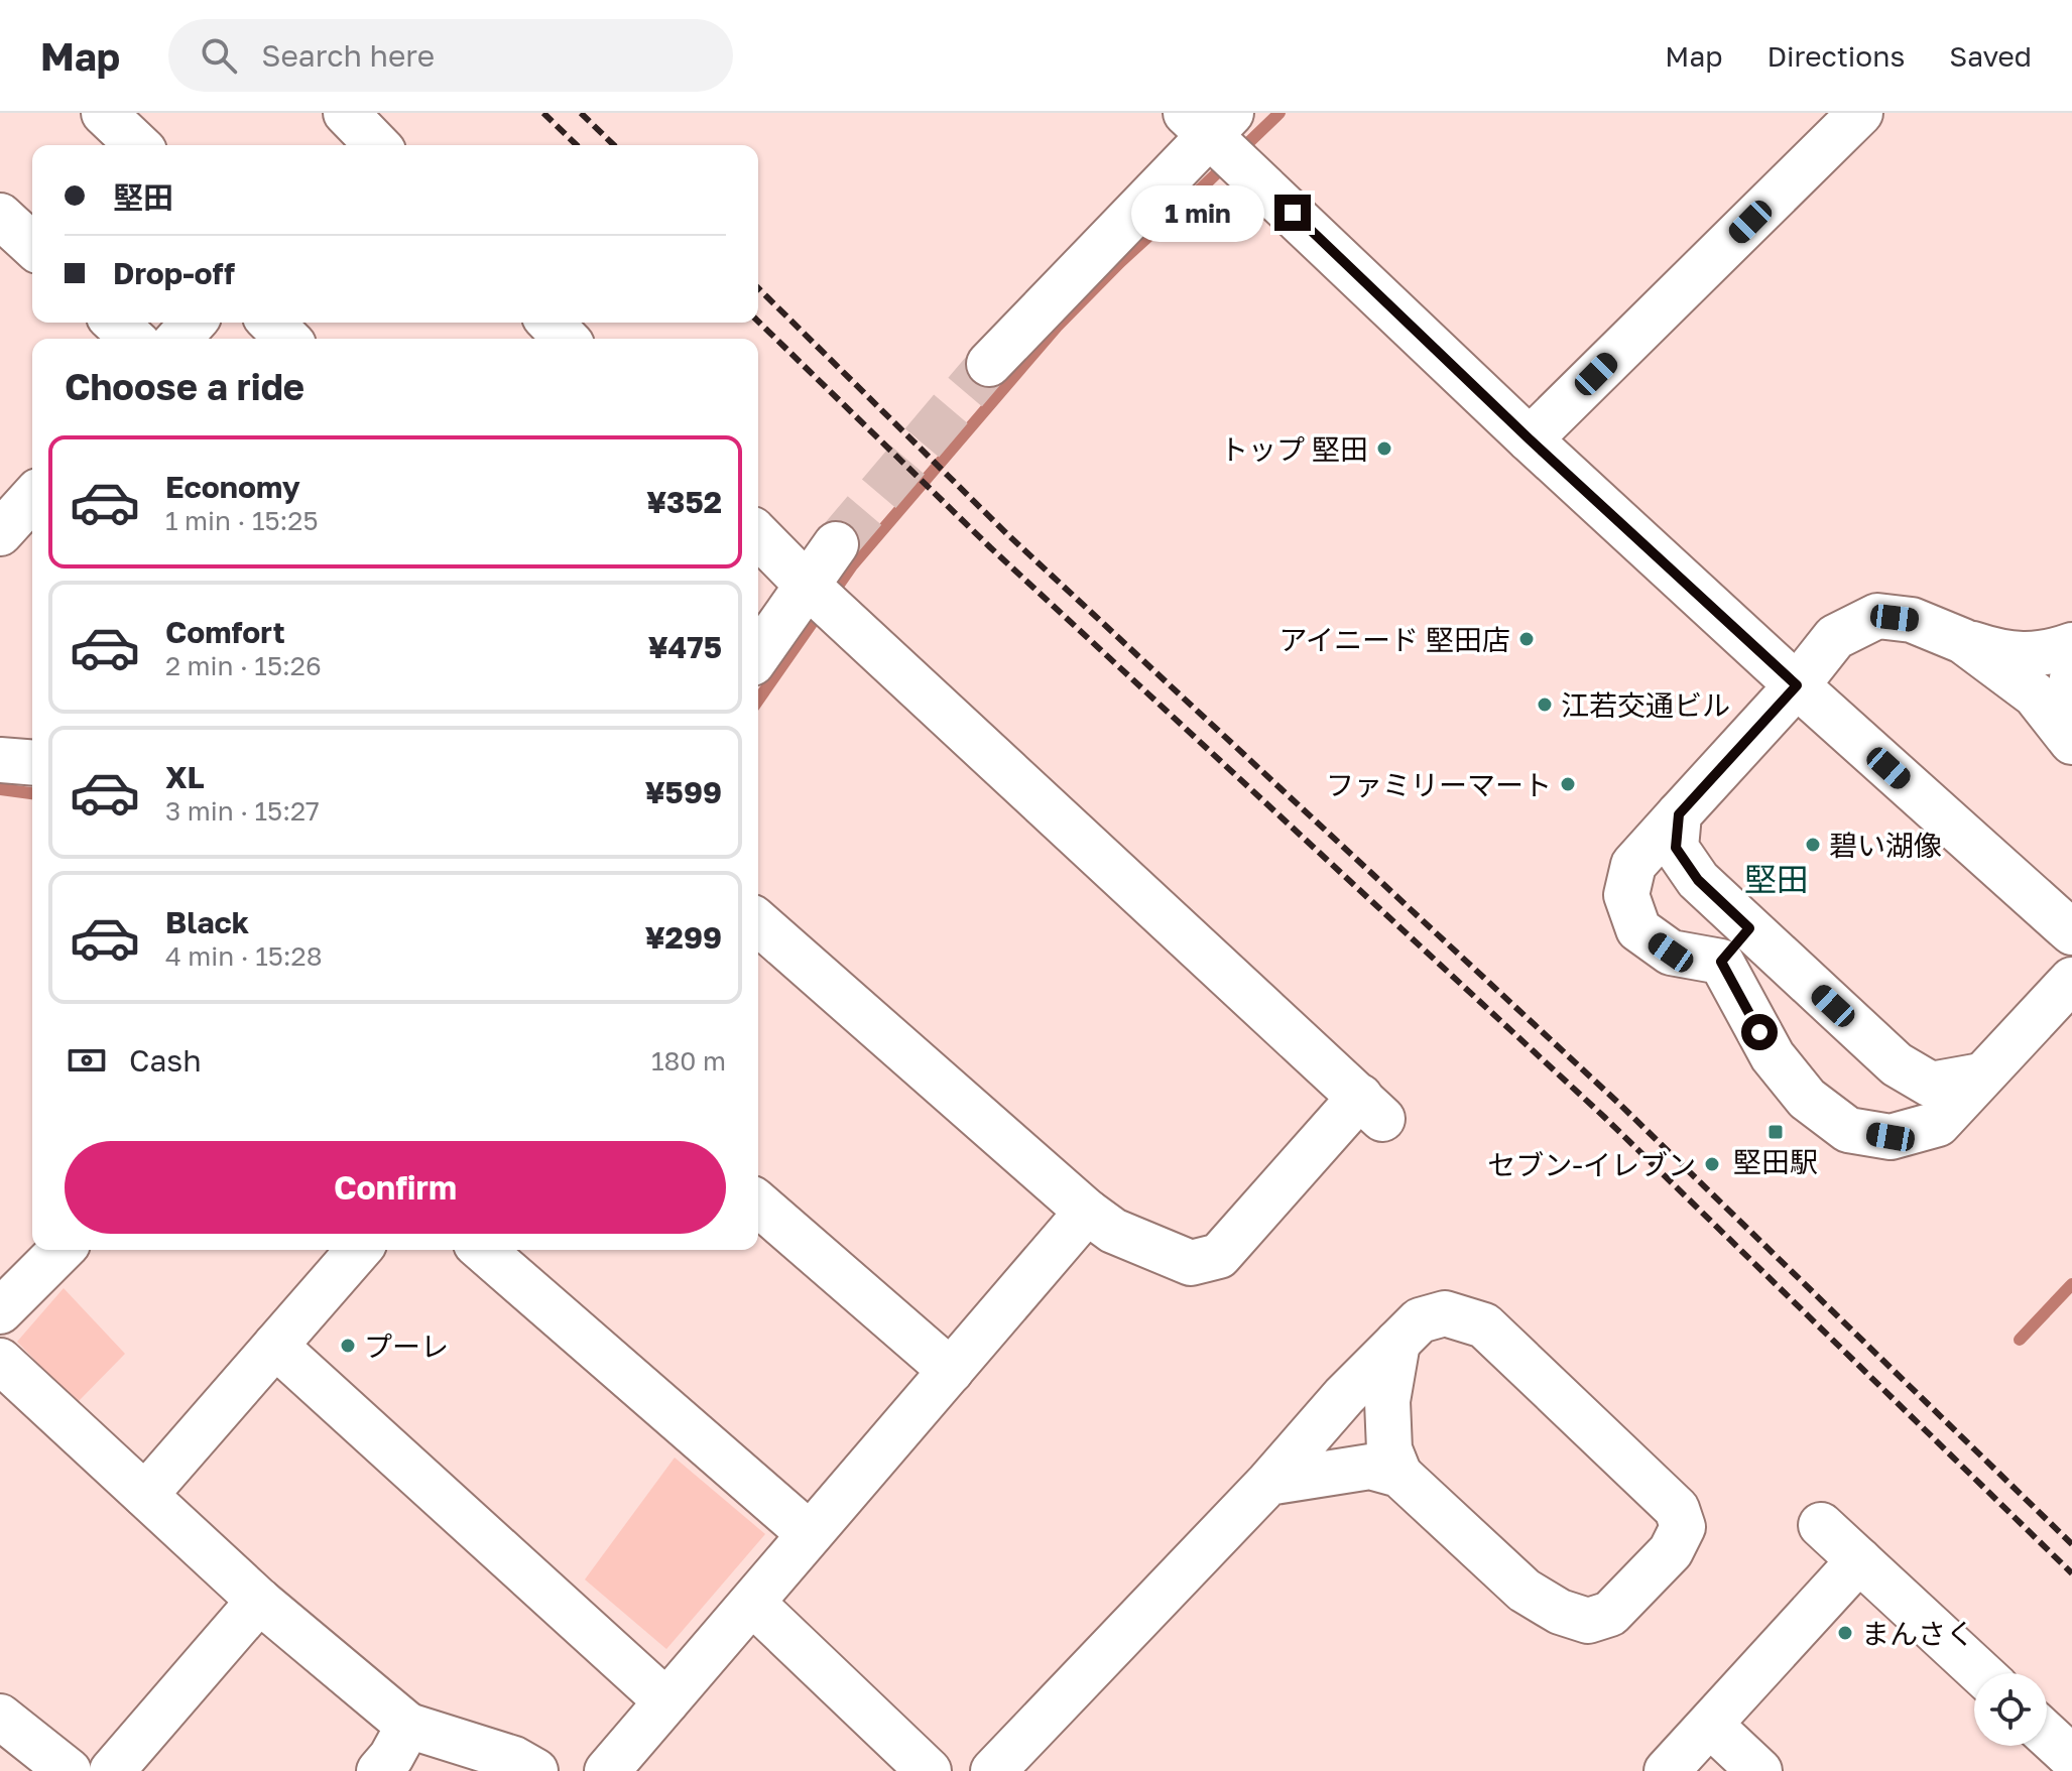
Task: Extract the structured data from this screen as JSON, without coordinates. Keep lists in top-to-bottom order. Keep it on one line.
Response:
{"districts":["堅田"],"places":{"other":["トップ 堅田","アイニード 堅田店","江若交通ビル","ファミリーマート","碧い湖像","セブン-イレブン","プーレ","まんさく"],"transit":["堅田駅"]},"page":{"header":"Map","search":"Search here","nav":["Map","Directions","Saved"],"banner":["堅田","Drop-off"],"bubble":"1 min","heading":"Choose a ride","list":[{"name":"Economy","note":"1 min · 15:25","value":"¥352"},{"name":"Comfort","note":"2 min · 15:26","value":"¥475"},{"name":"XL","note":"3 min · 15:27","value":"¥599"},{"name":"Black","note":"4 min · 15:28","value":"¥299"}],"pay":["Cash","180 m"],"buttons":"Confirm"}}
